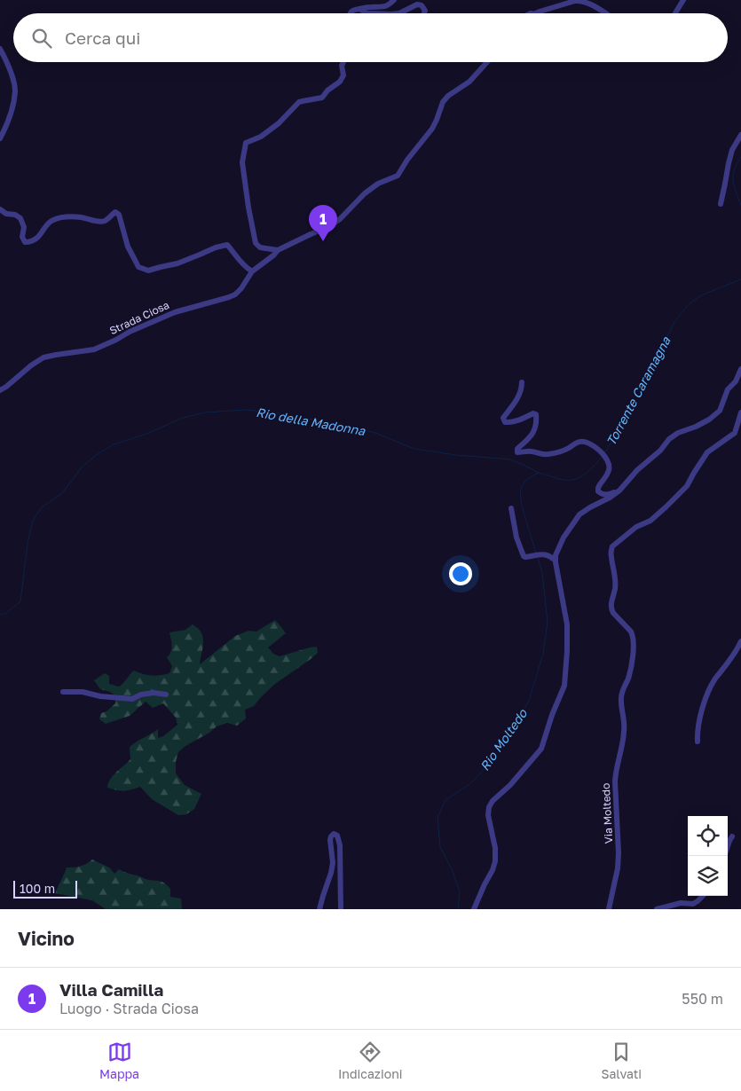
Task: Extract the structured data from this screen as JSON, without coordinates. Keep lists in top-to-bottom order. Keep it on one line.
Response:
{"streets":{"street":["Strada Ciosa","Via Moltedo"]},"water":["Torrente Caramagna","Rio della Madonna","Rio Moltedo"],"scale_bar":"100 m","page":{"search":"Cerca qui","pins":"1","scale":"100 m","heading":"Vicino","list":[{"mark":"1","name":"Villa Camilla","note":"Luogo · Strada Ciosa","value":"550 m"}],"nav":["Mappa","Indicazioni","Salvati"]}}
